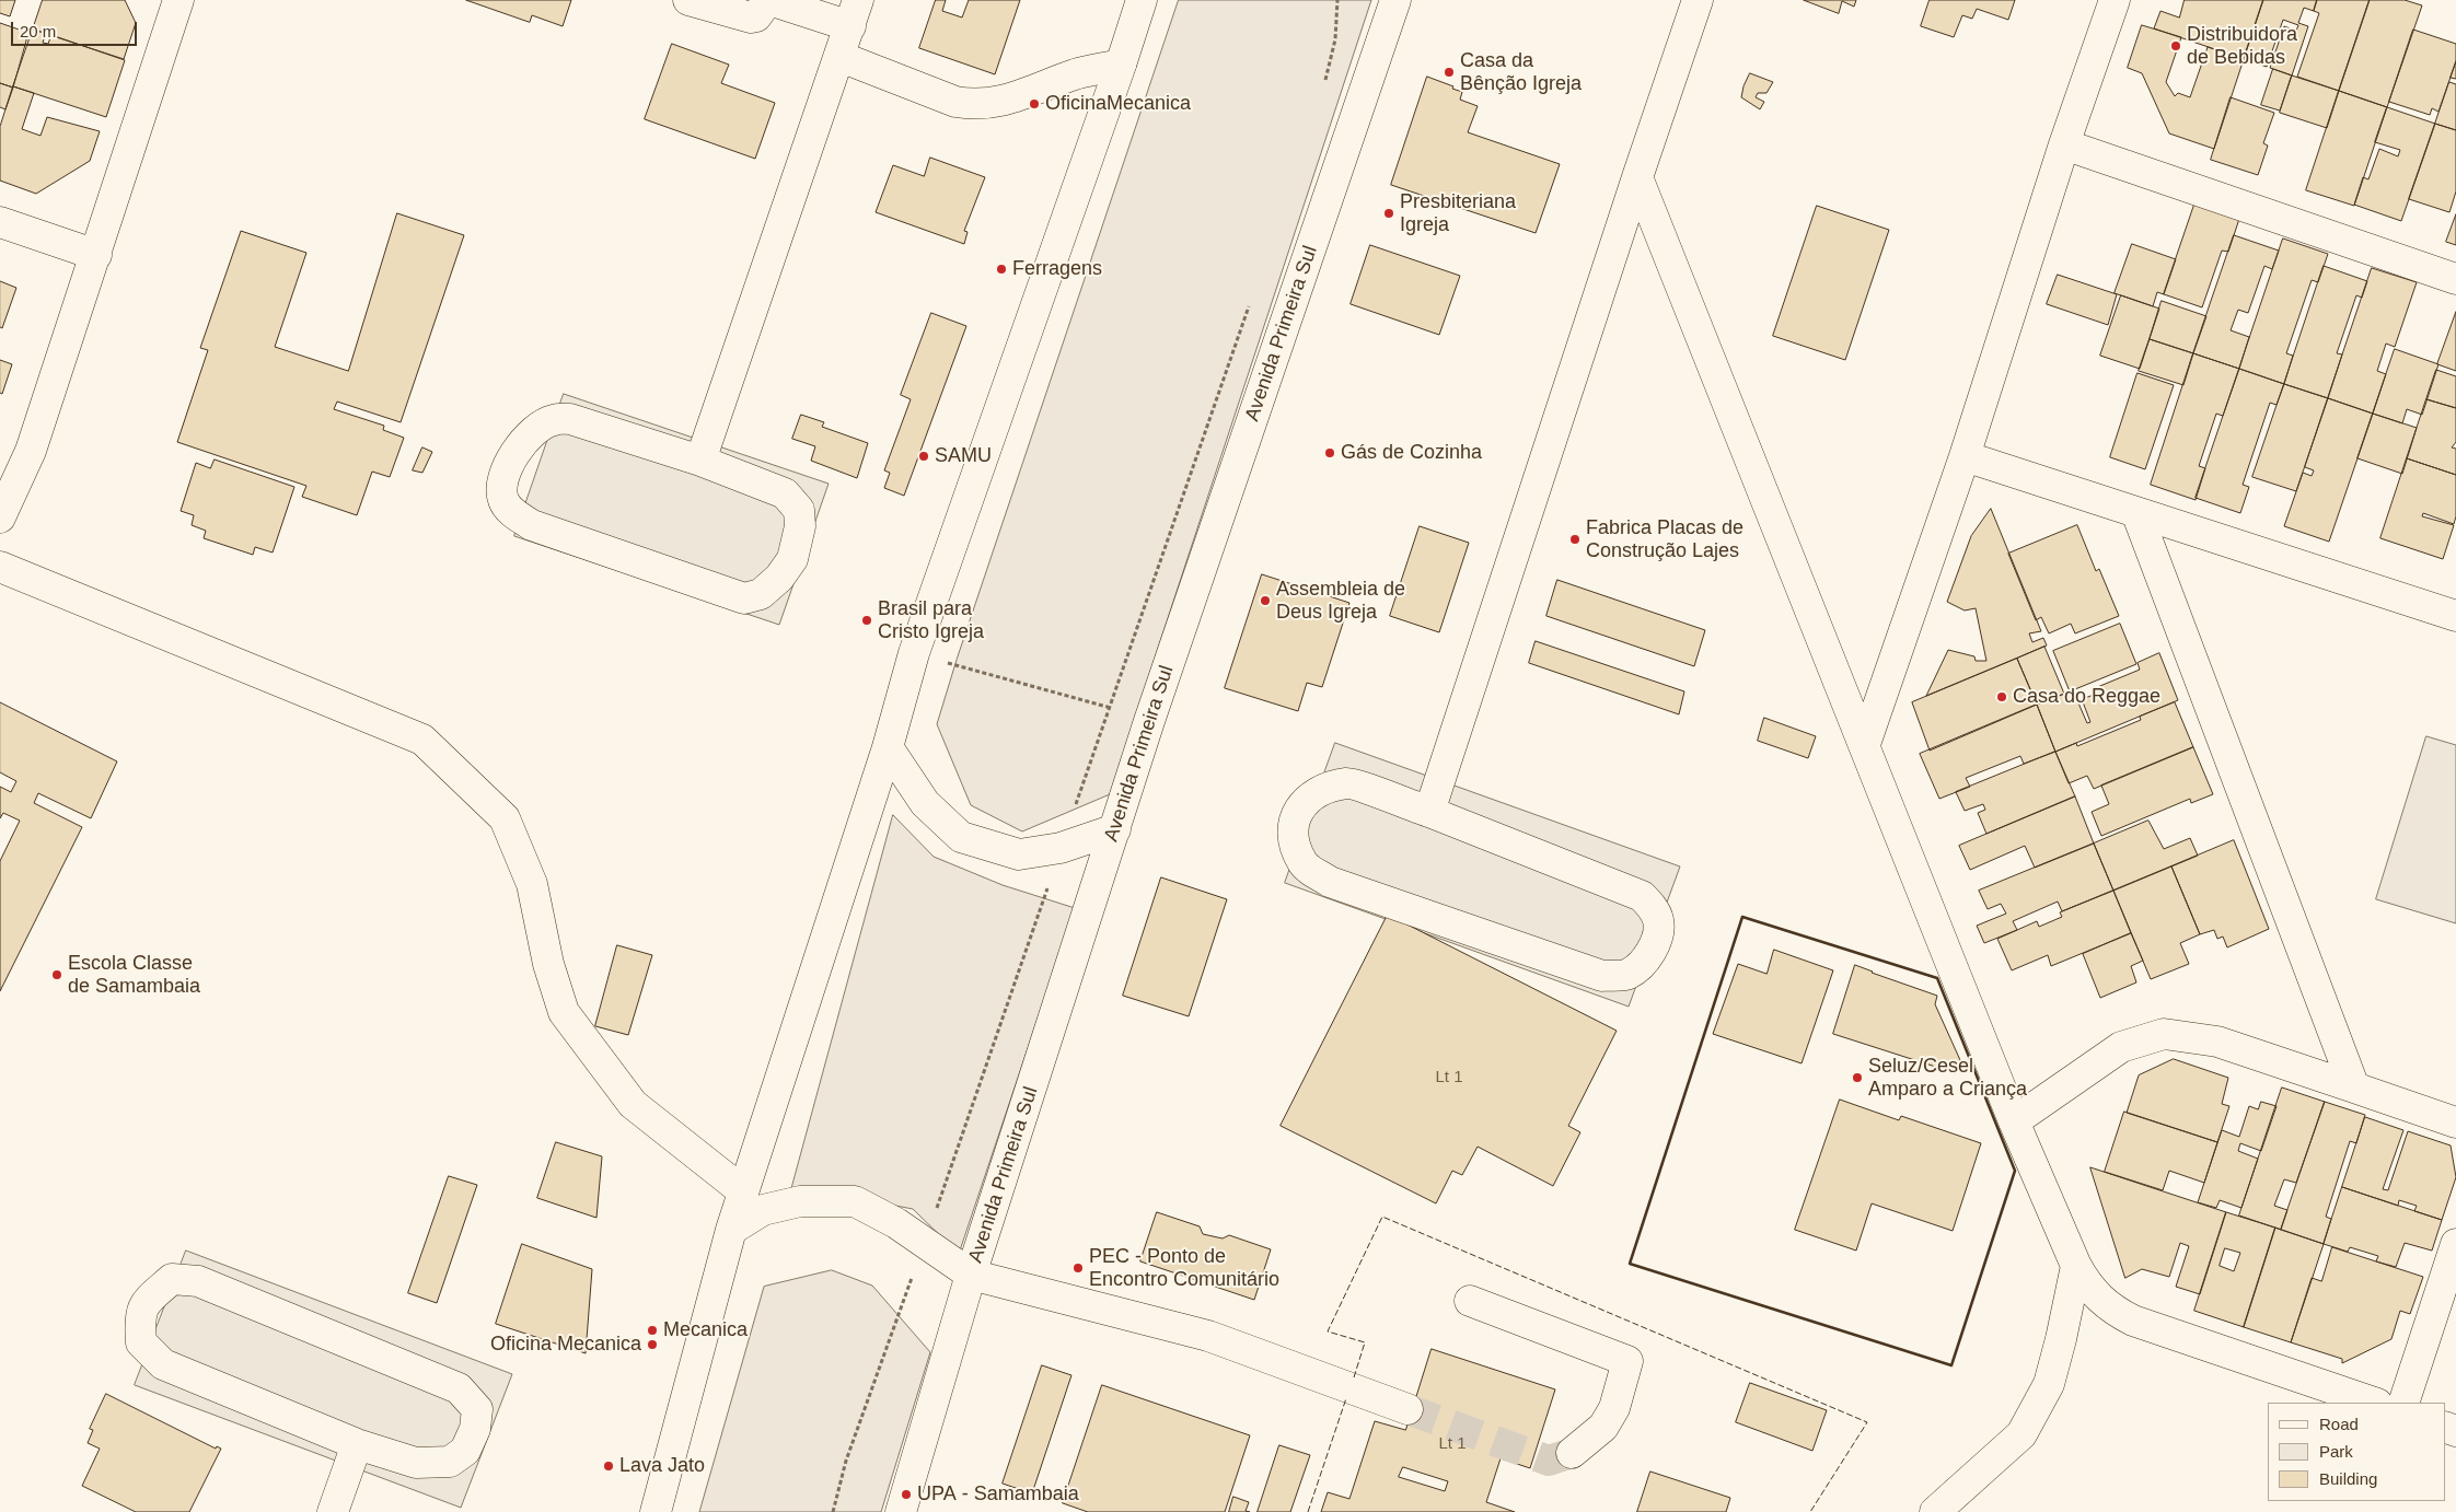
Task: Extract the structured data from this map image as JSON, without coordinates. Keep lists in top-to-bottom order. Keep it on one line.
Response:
{"streets":{"street":["Avenida Primeira Sul"]},"places":["Distribuidora de Bebidas","Casa da Bênção Igreja","OficinaMecanica","Presbiteriana Igreja","Ferragens","Gás de Cozinha","SAMU","Fabrica Placas de Construção Lajes","Assembleia de Deus Igreja","Brasil para Cristo Igreja","Casa do Reggae","Escola Classe de Samambaia","Seluz/Cesel Amparo a Criança","PEC - Ponto de Encontro Comunitário","Mecanica","Oficina Mecanica","Lava Jato","UPA - Samambaia"],"house_numbers":["Lt 1","Lt 1"],"legend":["Road","Park","Building"],"scale_bar":"20 m"}
